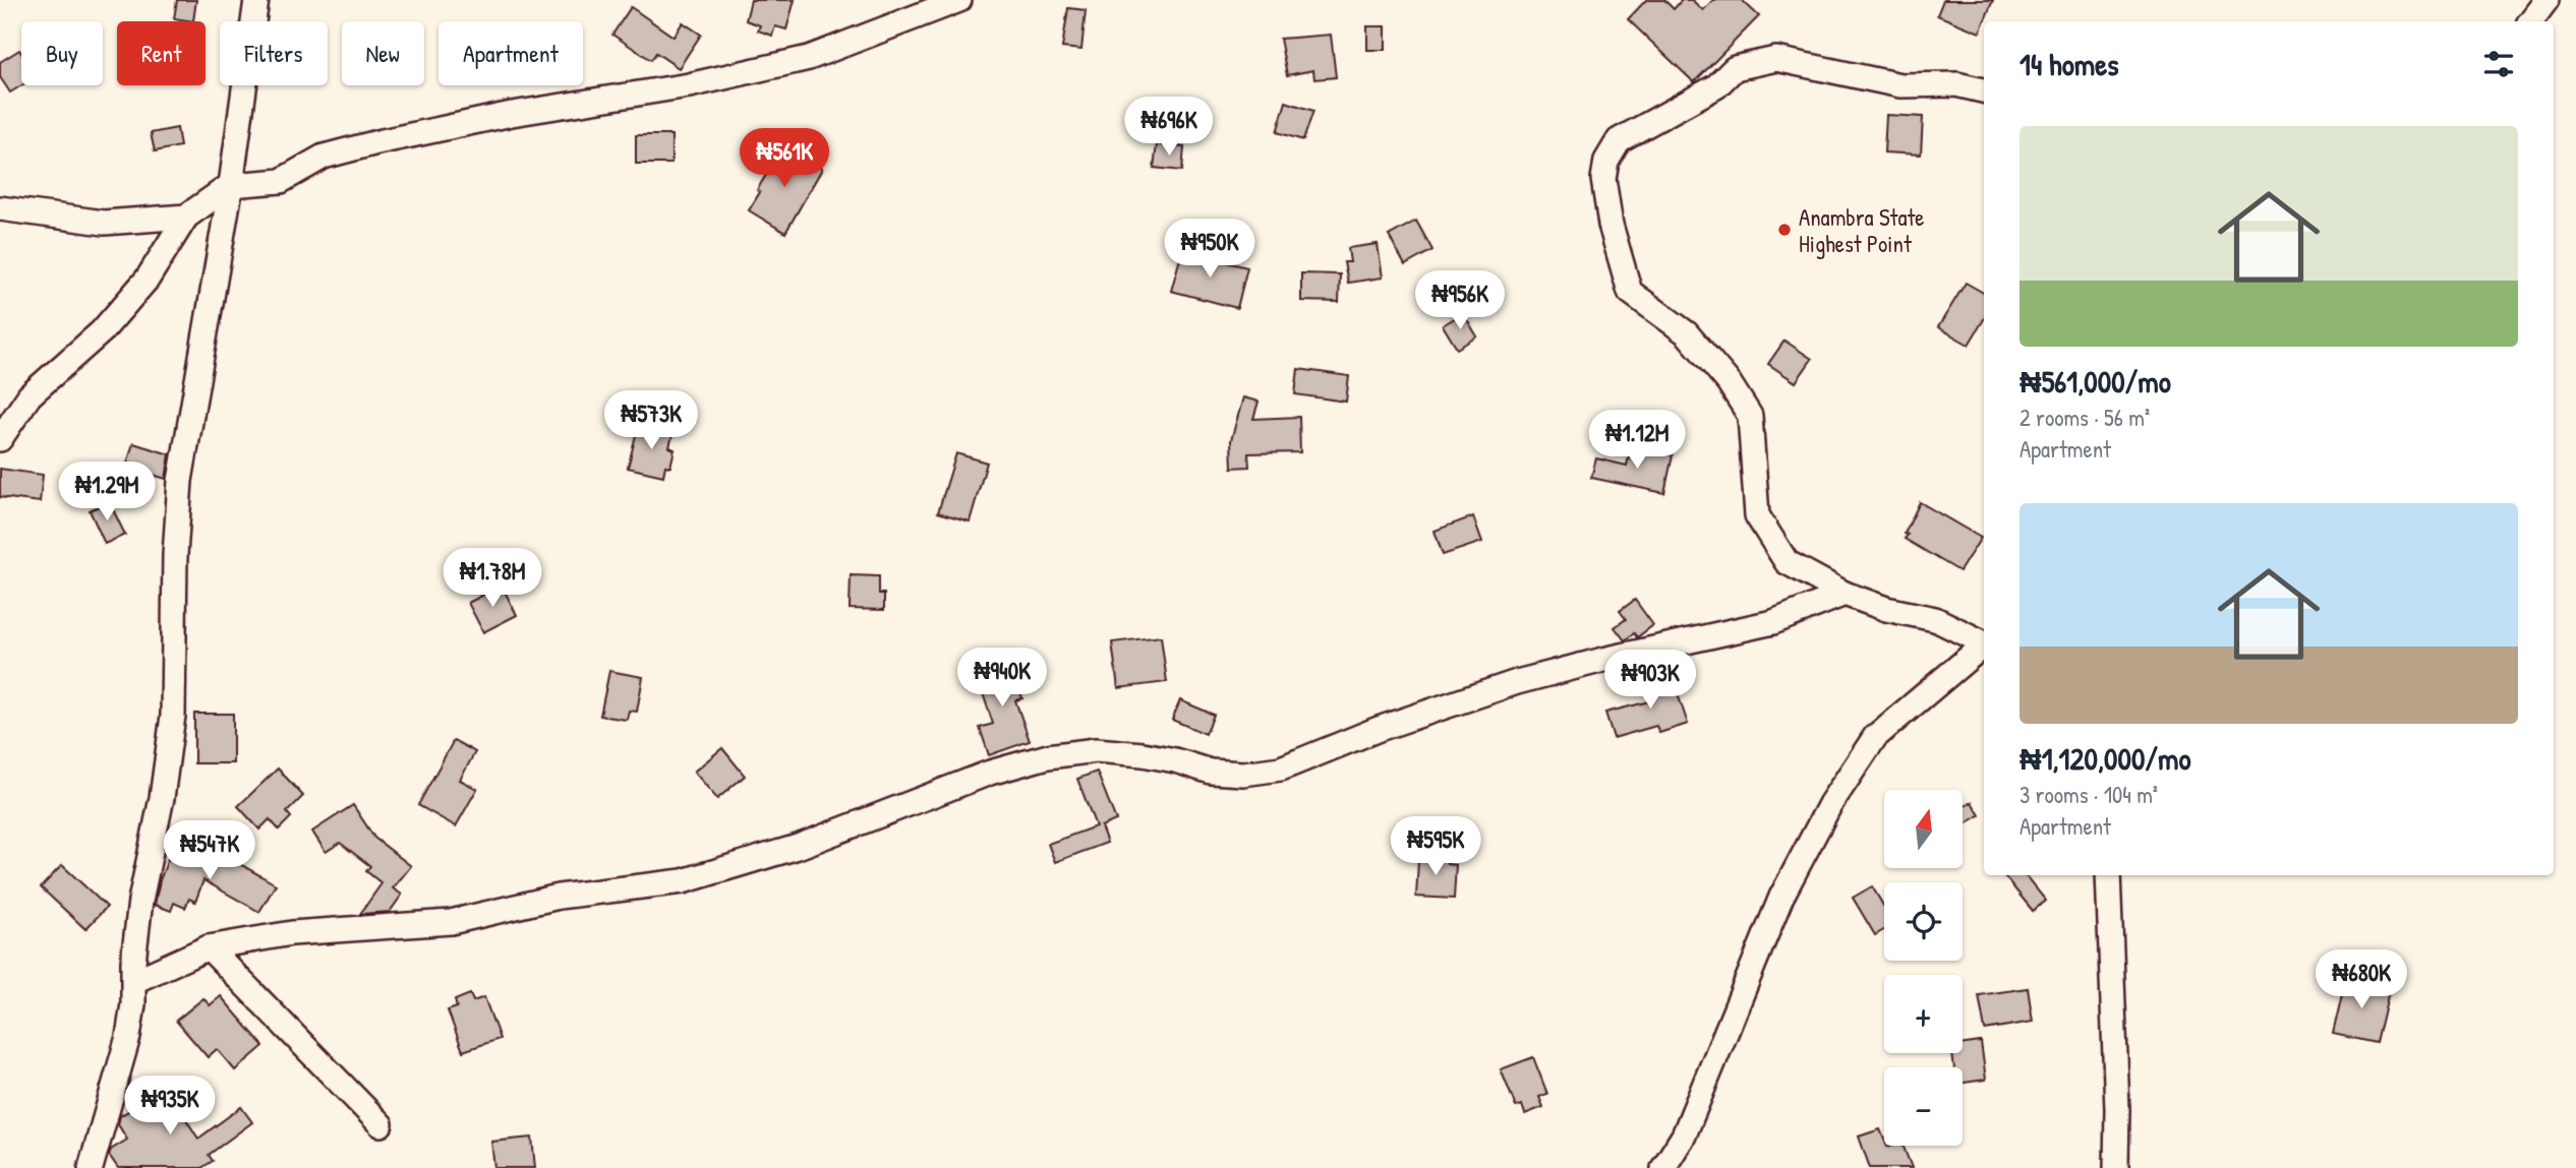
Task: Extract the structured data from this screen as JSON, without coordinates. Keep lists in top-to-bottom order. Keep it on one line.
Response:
{"places":["Anambra State Highest Point"],"north":"top","page":{"chip":["Buy","Rent","Filters","New","Apartment"],"heading":"14 homes","price":["₦696K","₦561K","₦950K","₦956K","₦573K","₦1.12M","₦1.29M","₦1.78M","₦940K","₦903K","₦595K","₦547K","₦680K","₦935K"],"list":[{"name":"₦561,000/mo","note":"2 rooms · 56 m² · Apartment"},{"name":"₦1,120,000/mo","note":"3 rooms · 104 m² · Apartment"}],"map_buttons":["+","−"]}}
